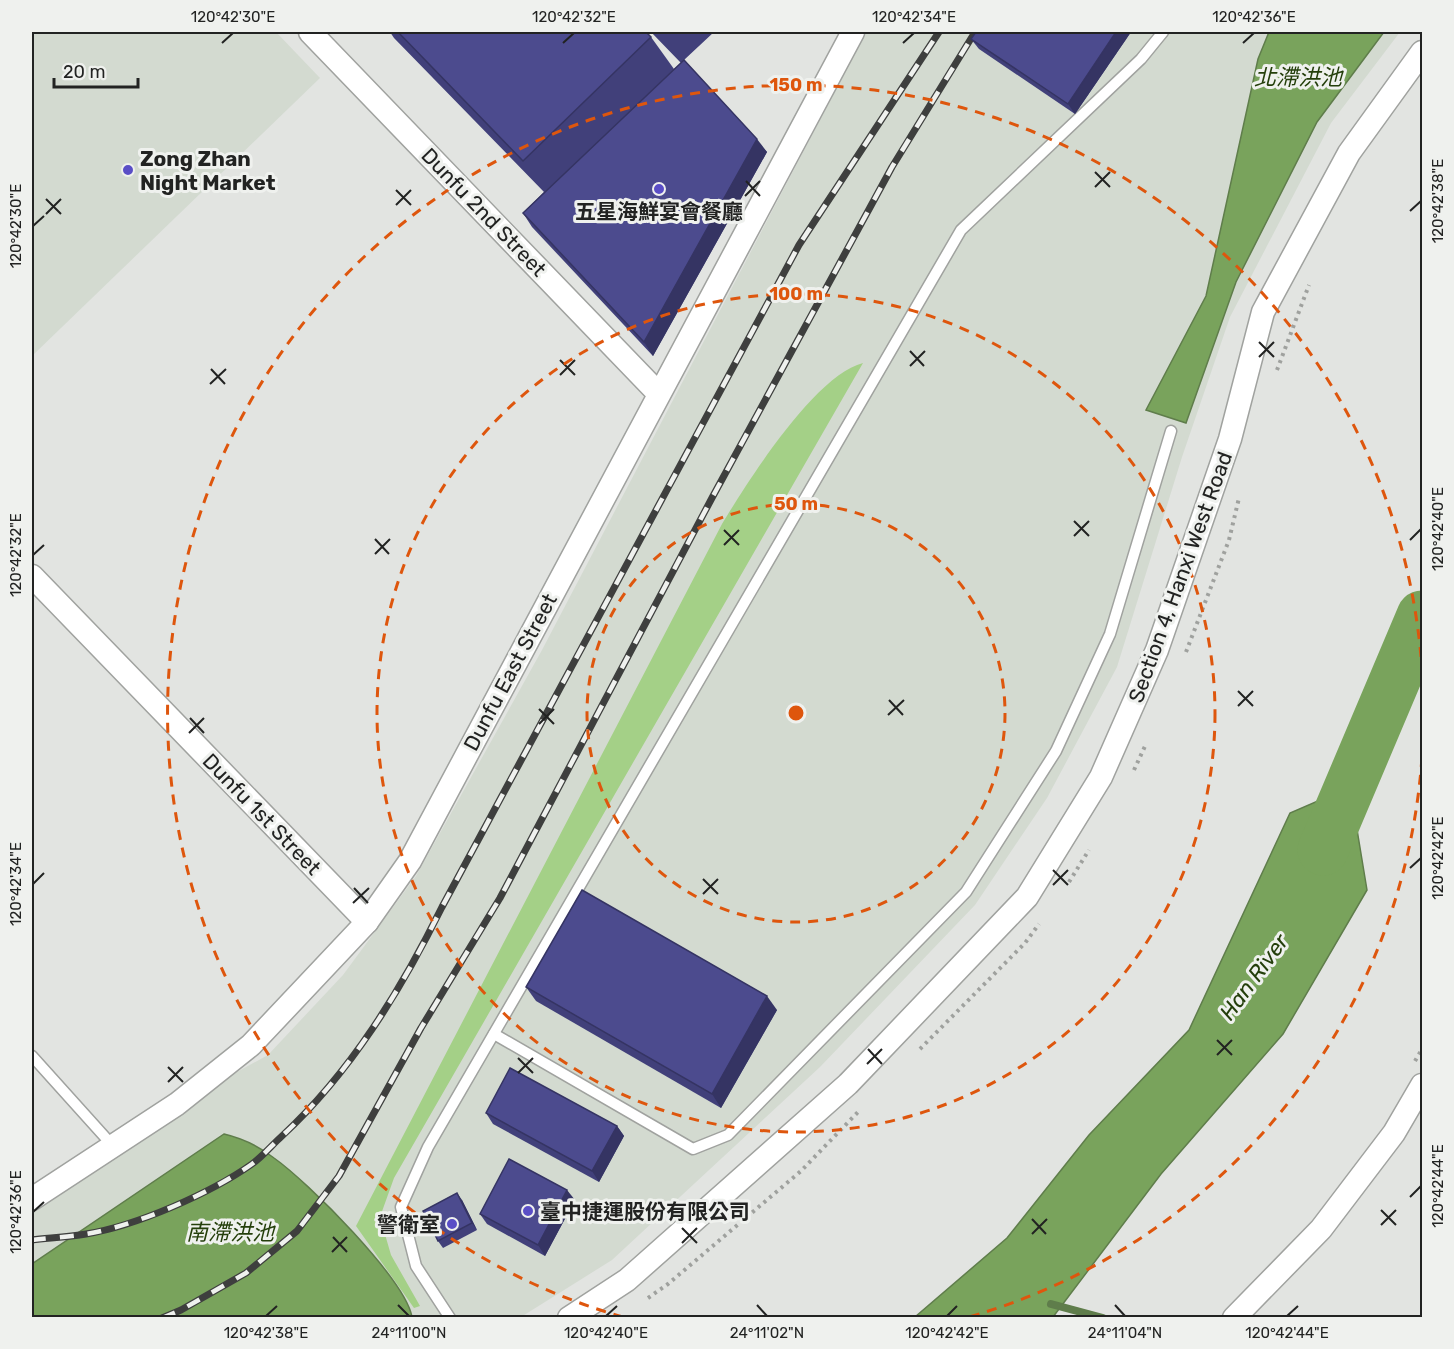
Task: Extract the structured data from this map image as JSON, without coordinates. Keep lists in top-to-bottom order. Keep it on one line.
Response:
{"streets":{"street":["Dunfu 2nd Street","Section 4, Hanxi West Road","Dunfu East Street","Dunfu 1st Street"]},"crossings":[["Dunfu 2nd Street","Dunfu East Street"],["Dunfu East Street","Dunfu 1st Street"]],"water":["北滯洪池","Han River","南滯洪池"],"places":["Zong Zhan Night Market","五星海鮮宴會餐廳","臺中捷運股份有限公司","警衛室"],"scale_bar":"20 m","coordinates":["120°42'30\"E","120°42'32\"E","120°42'34\"E","120°42'36\"E","120°42'38\"E","120°42'40\"E","120°42'42\"E","120°42'44\"E","24°11'00\"N","24°11'02\"N","24°11'04\"N"],"rings":["150 m","100 m","50 m"]}
